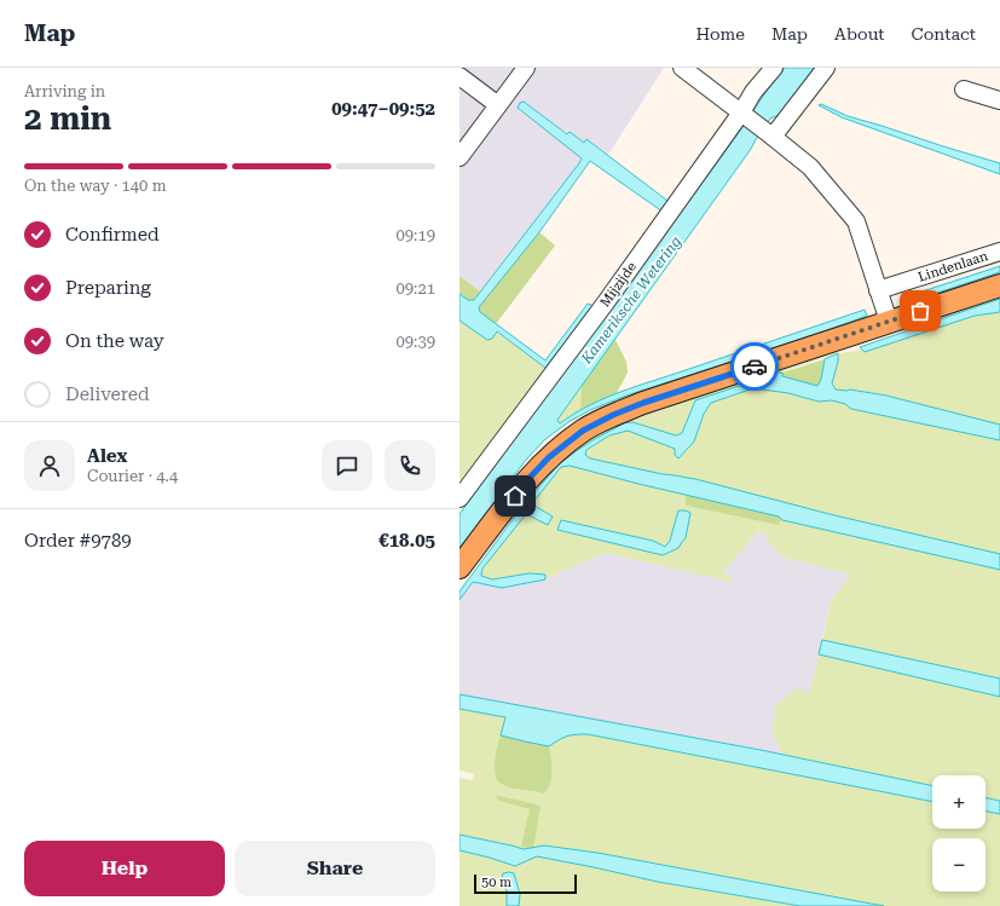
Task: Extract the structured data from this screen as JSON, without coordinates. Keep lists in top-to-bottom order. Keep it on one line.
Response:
{"streets":{"street":["Lindenlaan","Mijzijde"]},"water":["Kameriksche Wetering"],"scale_bar":"50 m","page":{"header":"Map","nav":["Home","Map","About","Contact"],"heading":["2 min","Arriving in","09:47–09:52"],"panel":["Alex","Courier · 4.4","Order #9789","€18.05"],"bar":"On the way · 140 m","list":[["Confirmed","09:19"],["Preparing","09:21"],["On the way","09:39"],"Delivered"],"map_buttons":["+","−"],"buttons":["Help","Share"],"scale":"50 m"}}
